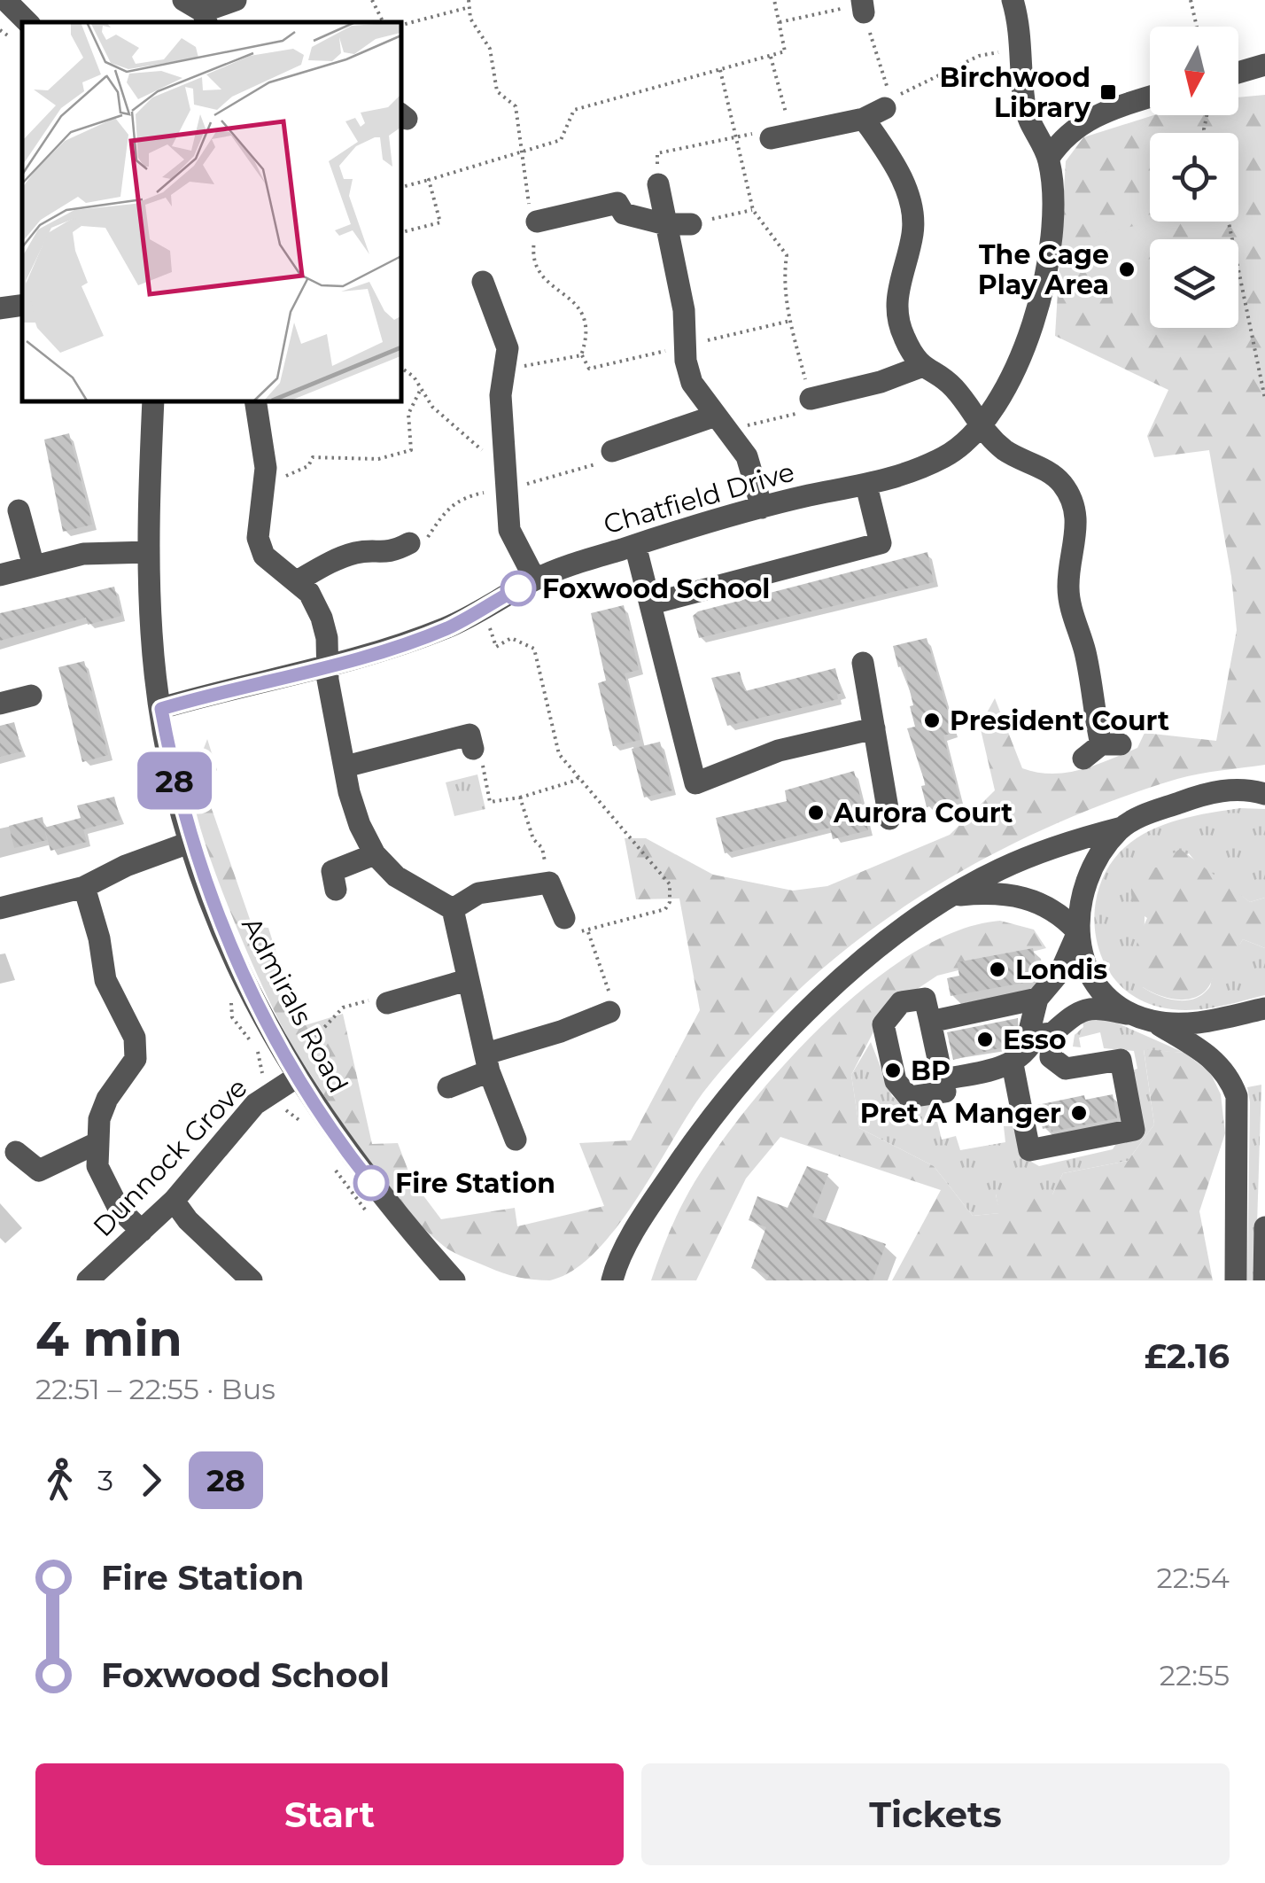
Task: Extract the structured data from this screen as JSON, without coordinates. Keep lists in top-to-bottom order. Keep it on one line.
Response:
{"streets":{"street":["Chatfield Drive","Admirals Road","Dunnock Grove"]},"crossings":[["Chatfield Drive","Admirals Road"],["Admirals Road","Dunnock Grove"]],"places":{"transit":["Birchwood Library"],"other":["The Cage Play Area","Foxwood School","President Court","Aurora Court","Londis","Esso","BP","Pret A Manger","Fire Station"]},"lines":["bus line 28"],"north":"bottom","page":{"on_map":"28","heading":["4 min","22:51 – 22:55 · Bus","£2.16"],"legs":["3","28"],"list":[{"name":"Fire Station","value":"22:54"},{"name":"Foxwood School","value":"22:55"}],"buttons":["Start","Tickets"]}}
